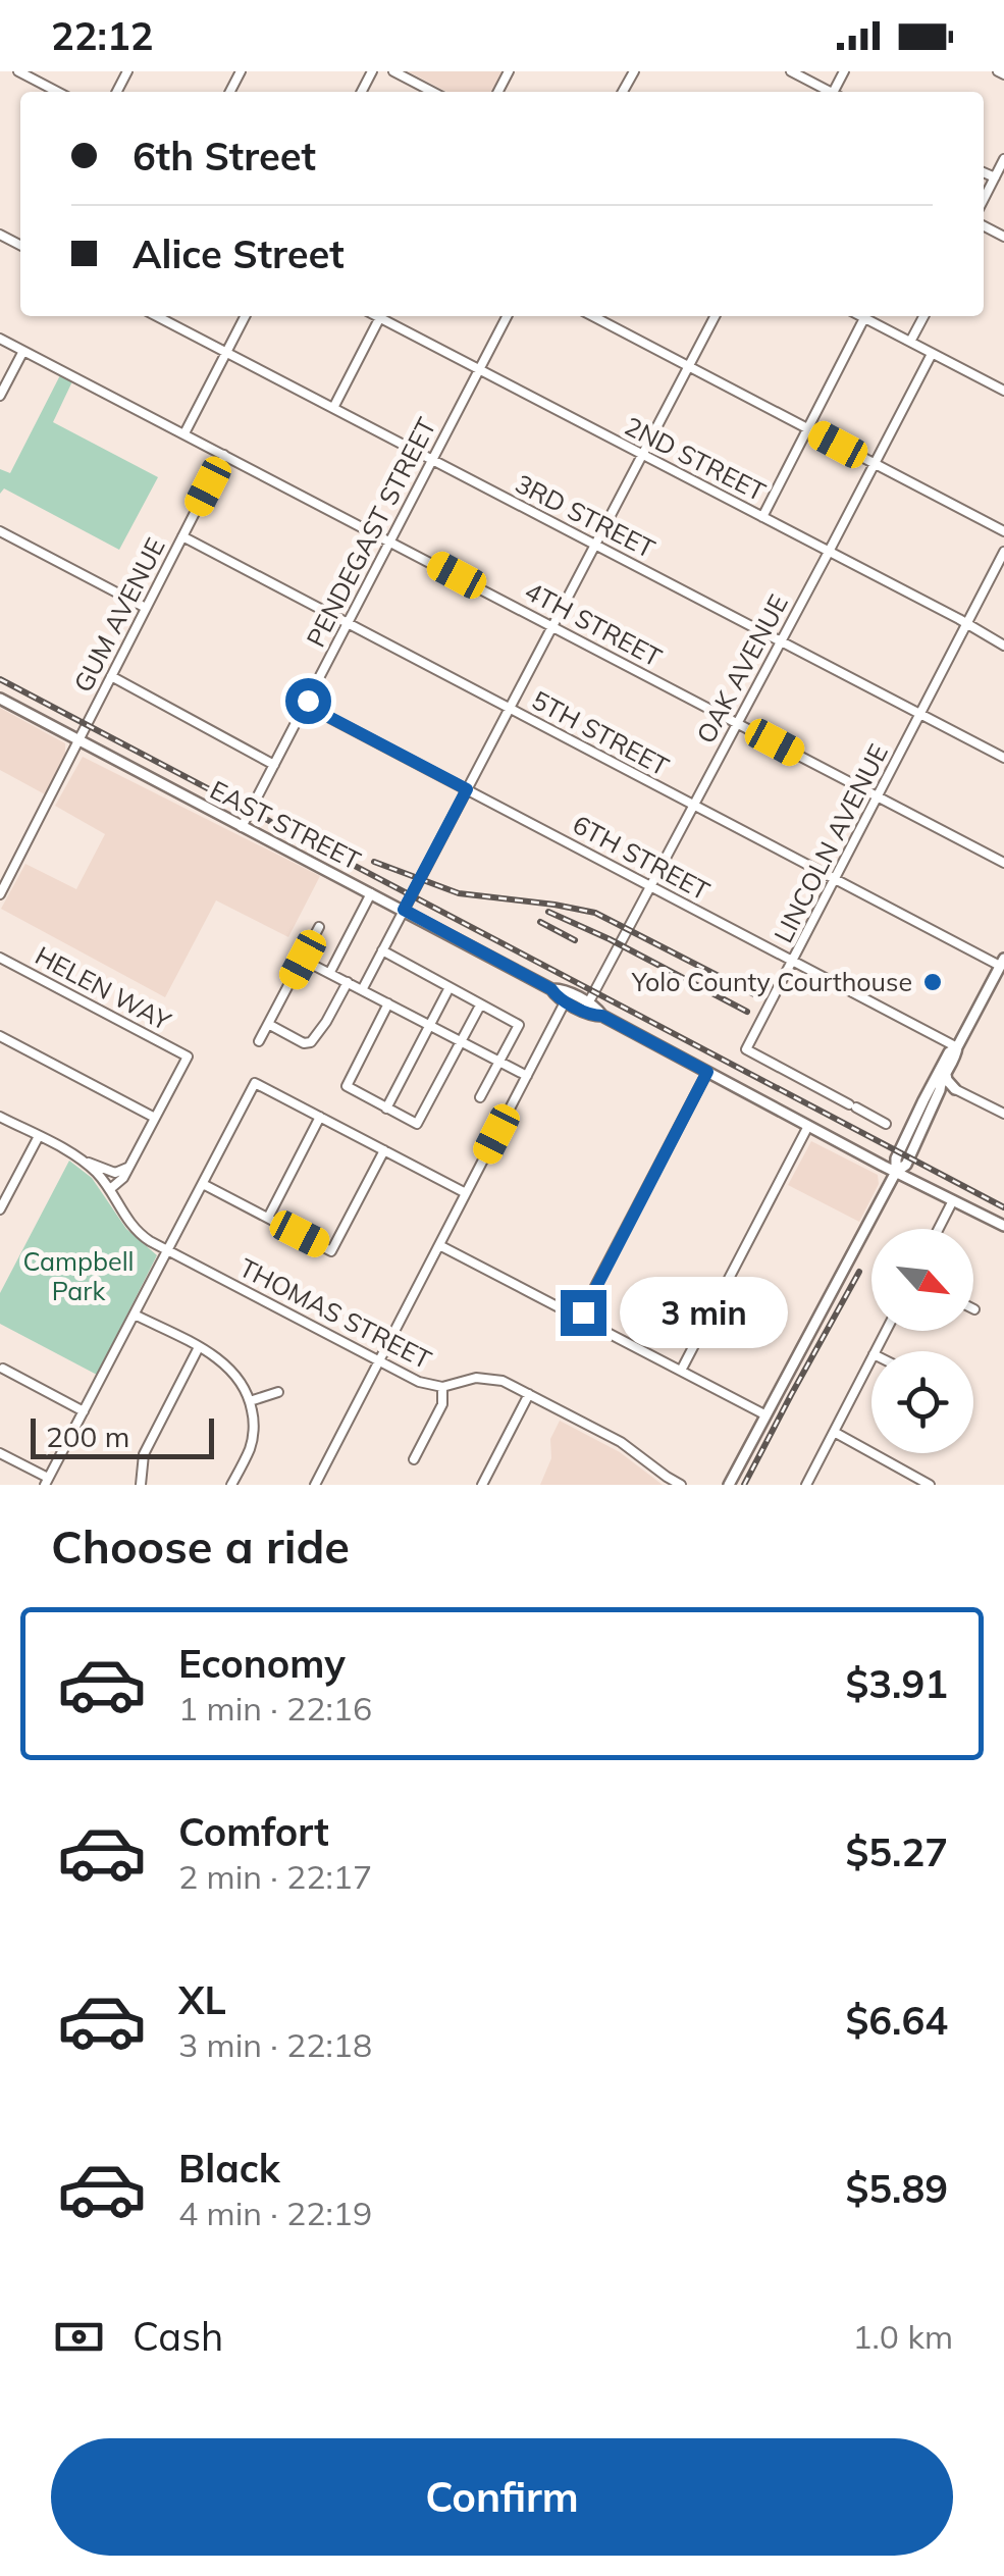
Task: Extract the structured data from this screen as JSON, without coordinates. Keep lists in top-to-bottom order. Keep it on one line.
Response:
{"streets":{"main road":["EAST STREET"],"street":["2ND STREET","3RD STREET","PENDEGAST STREET","GUM AVENUE","4TH STREET","OAK AVENUE","5TH STREET","LINCOLN AVENUE","6TH STREET","HELEN WAY","THOMAS STREET"]},"crossings":[["2ND STREET","PENDEGAST STREET"],["2ND STREET","OAK AVENUE"],["2ND STREET","LINCOLN AVENUE"],["3RD STREET","PENDEGAST STREET"],["3RD STREET","OAK AVENUE"],["3RD STREET","LINCOLN AVENUE"],["PENDEGAST STREET","4TH STREET"],["PENDEGAST STREET","5TH STREET"],["PENDEGAST STREET","EAST STREET"],["PENDEGAST STREET","6TH STREET"],["GUM AVENUE","4TH STREET"],["GUM AVENUE","5TH STREET"],["GUM AVENUE","EAST STREET"],["4TH STREET","OAK AVENUE"],["4TH STREET","LINCOLN AVENUE"],["OAK AVENUE","5TH STREET"],["OAK AVENUE","EAST STREET"],["OAK AVENUE","6TH STREET"],["5TH STREET","LINCOLN AVENUE"],["LINCOLN AVENUE","6TH STREET"]],"parks":["Campbell Park"],"places":["Yolo County Courthouse"],"scale_bar":"200 m","north":"bottom right","page":{"status":"22:12","banner":["6th Street","Alice Street"],"bubble":"3 min","scale":"200 m","heading":"Choose a ride","list":[{"name":"Economy","note":"1 min · 22:16","value":"$3.91"},{"name":"Comfort","note":"2 min · 22:17","value":"$5.27"},{"name":"XL","note":"3 min · 22:18","value":"$6.64"},{"name":"Black","note":"4 min · 22:19","value":"$5.89"}],"pay":["Cash","1.0 km"],"buttons":"Confirm"}}
